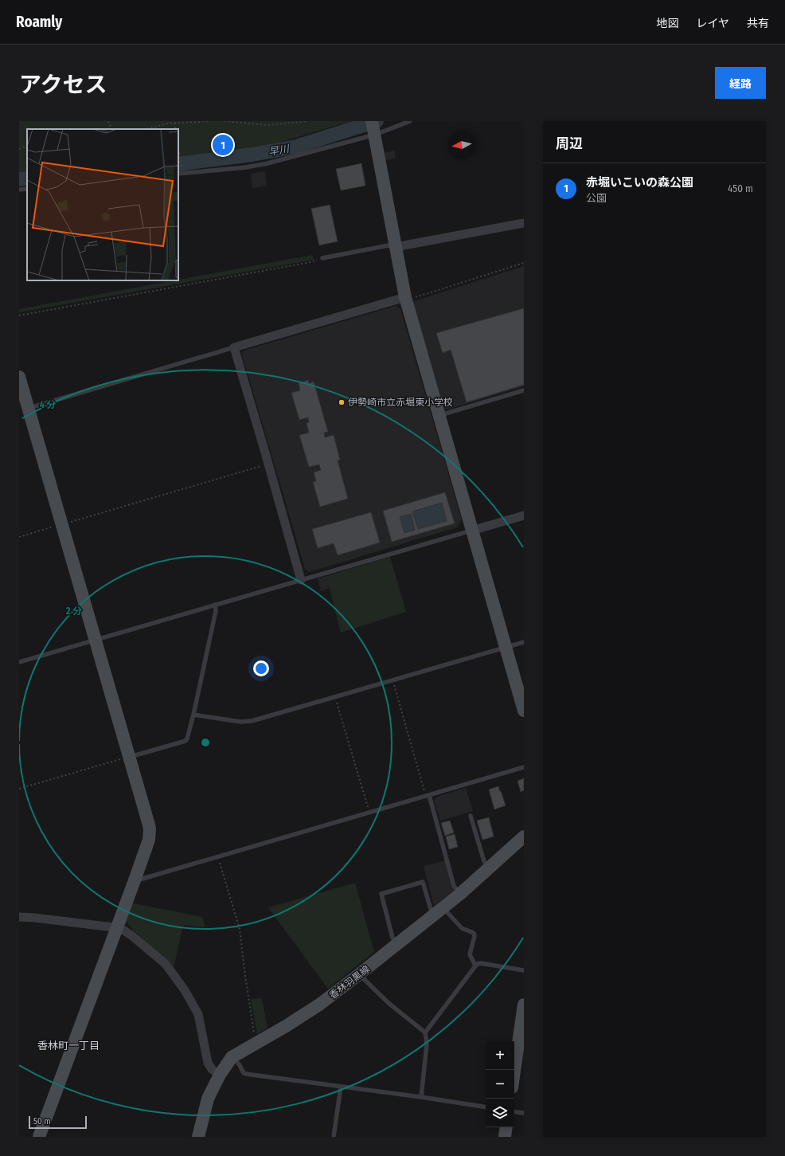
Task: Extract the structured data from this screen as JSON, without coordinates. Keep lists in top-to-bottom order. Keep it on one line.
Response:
{"streets":{"street":["香林羽黒線"]},"districts":["香林町一丁目"],"water":["早川"],"places":["伊勢崎市立赤堀東小学校"],"scale_bar":"50 m","north":"left","page":{"header":"Roamly","nav":["地図","レイヤ","共有"],"title":"アクセス","buttons":"経路","heading":"周辺","pins":"1","list":[{"mark":"1","name":"赤堀いこいの森公園","note":"公園","value":"450 m"}],"map_buttons":["+","−"],"scale":"50 m"},"rings":["4 分","2 分"]}
